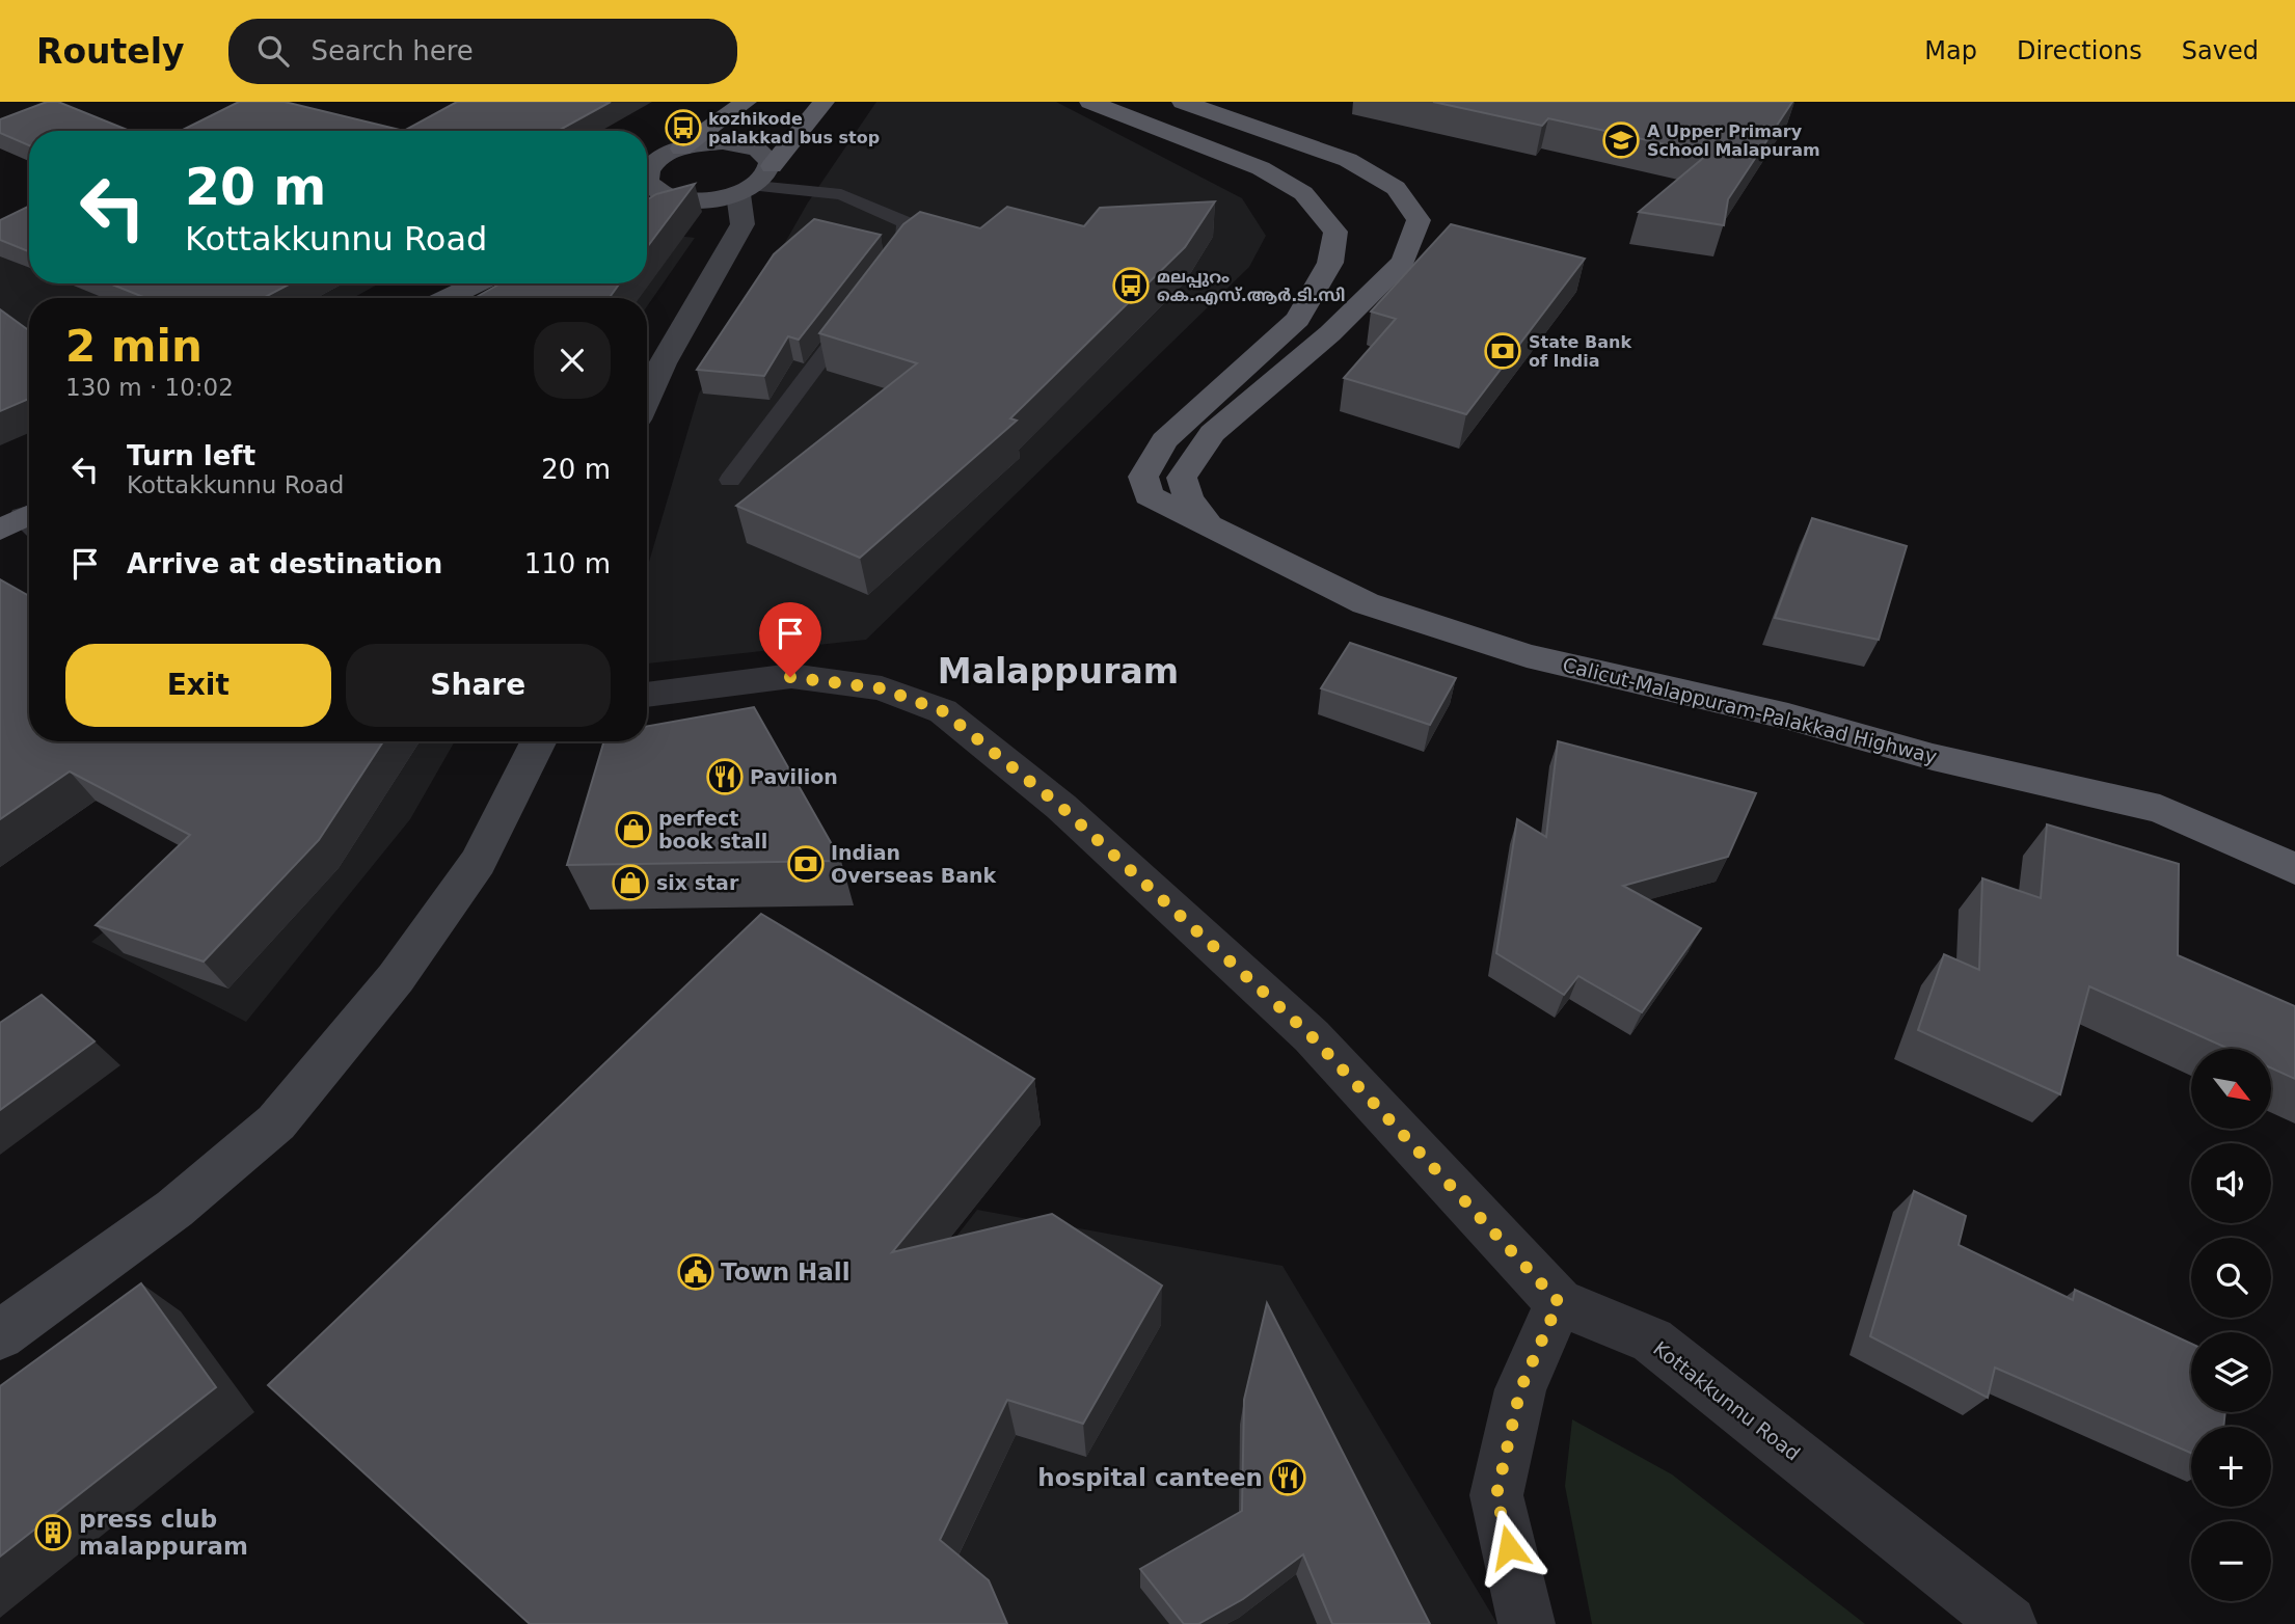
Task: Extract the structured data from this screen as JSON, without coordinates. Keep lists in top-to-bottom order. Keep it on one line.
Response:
{"streets":{"highway":["Calicut-Malappuram-Palakkad Highway"],"street":["Kottakkunnu Road"]},"districts":["Malappuram"],"places":{"bus stop":["kozhikode palakkad bus stop","മലപ്പുറം കെ.എസ്.ആർ.ടി.സി"],"school or university":["A Upper Primary School Malapuram"],"bank":["State Bank of India","Indian Overseas Bank"],"restaurant":["Pavilion","hospital canteen"],"shop":["perfect book stall","six star"],"public building":["Town Hall"],"building":["press club malappuram"]},"north":"bottom right","page":{"header":"Routely","search":"Search here","nav":["Map","Directions","Saved"],"turn":["20 m","Kottakkunnu Road"],"heading":["2 min","130 m · 10:02"],"list":[{"name":"Turn left","note":"Kottakkunnu Road","value":"20 m"},{"name":"Arrive at destination","value":"110 m"}],"buttons":["Exit","Share"],"map_buttons":["+","−"]}}
